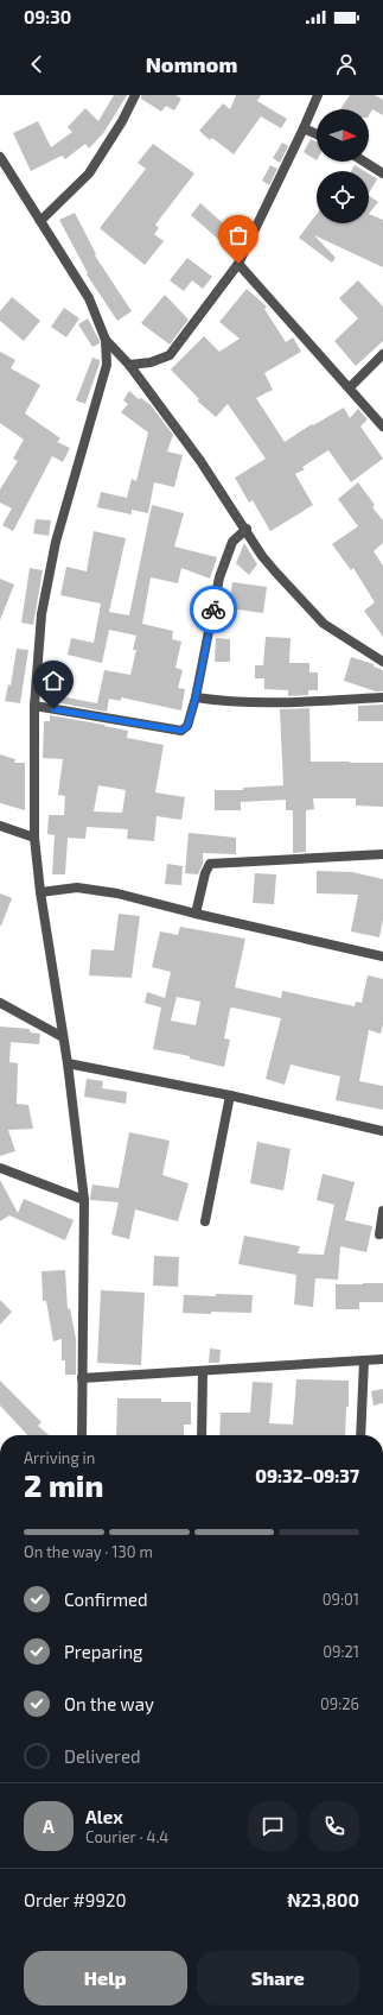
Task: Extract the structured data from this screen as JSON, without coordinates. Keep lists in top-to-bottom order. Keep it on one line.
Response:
{"north":"right","page":{"status":"09:30","header":"Nomnom","heading":["2 min","Arriving in","09:32–09:37"],"panel":["Alex","Courier · 4.4","Order #9920","₦23,800"],"bar":"On the way · 130 m","list":[["Confirmed","09:01"],["Preparing","09:21"],["On the way","09:26"],"Delivered"],"round":"A","buttons":["Help","Share"]}}
